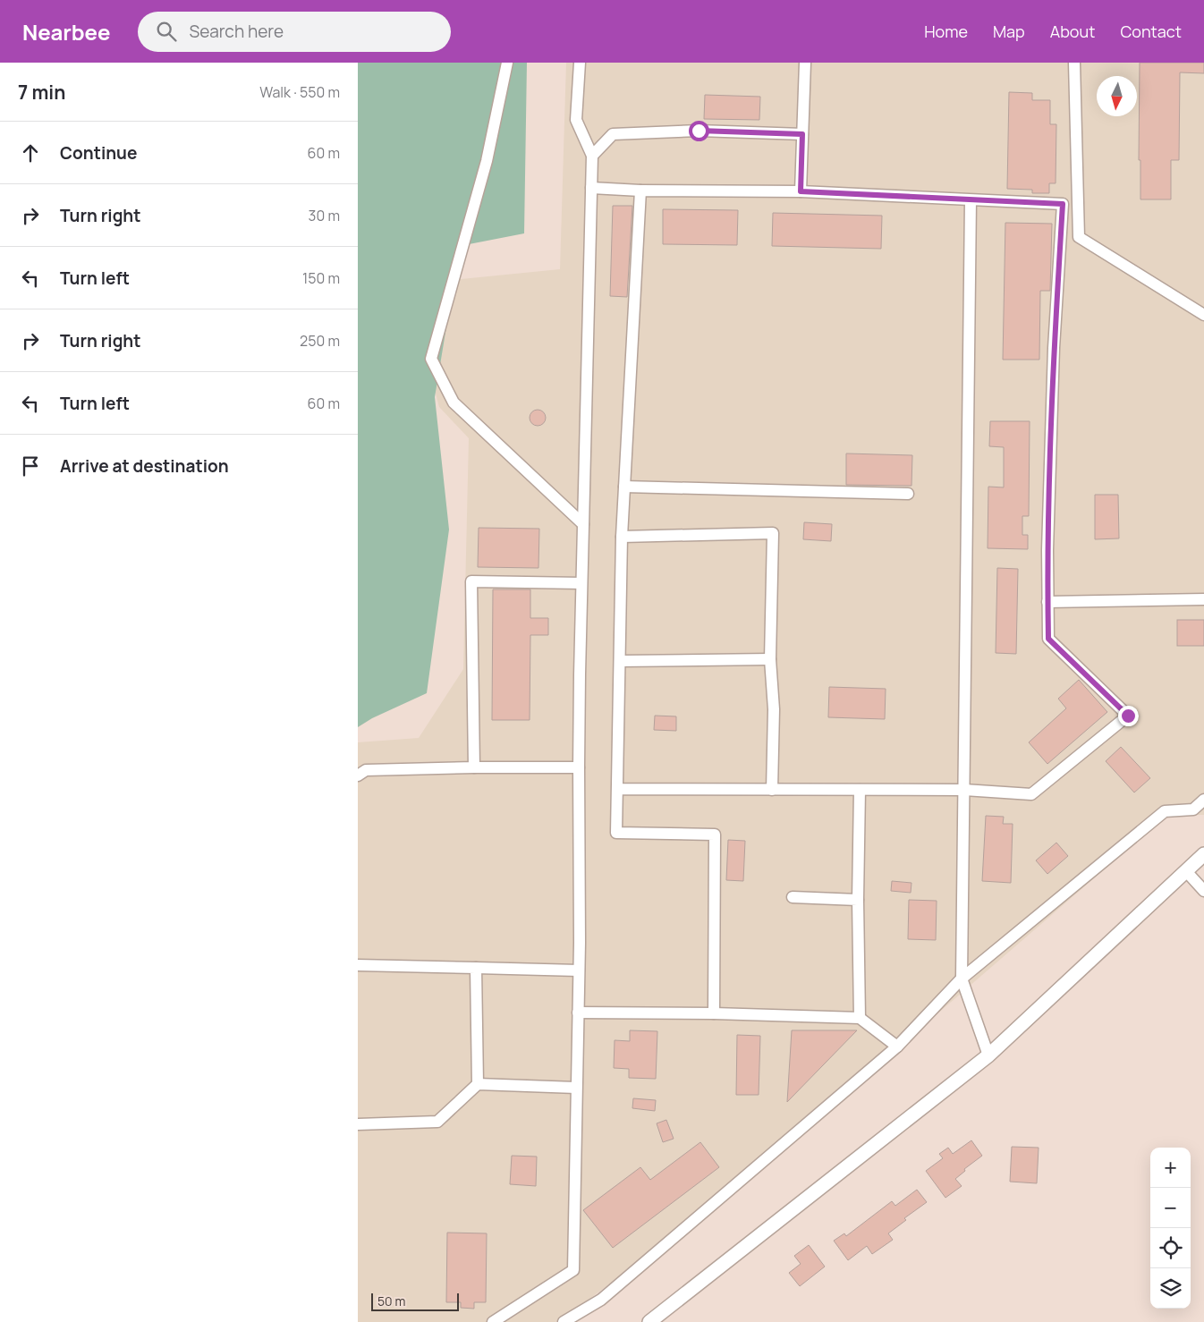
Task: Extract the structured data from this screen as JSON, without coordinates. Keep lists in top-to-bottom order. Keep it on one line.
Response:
{"scale_bar":"50 m","north":"bottom","page":{"header":"Nearbee","search":"Search here","nav":["Home","Map","About","Contact"],"heading":["7 min","Walk · 550 m"],"list":[["Continue","60 m"],["Turn right","30 m"],["Turn left","150 m"],["Turn right","250 m"],["Turn left","60 m"],"Arrive at destination"],"map_buttons":["+","−"],"scale":"50 m"}}
